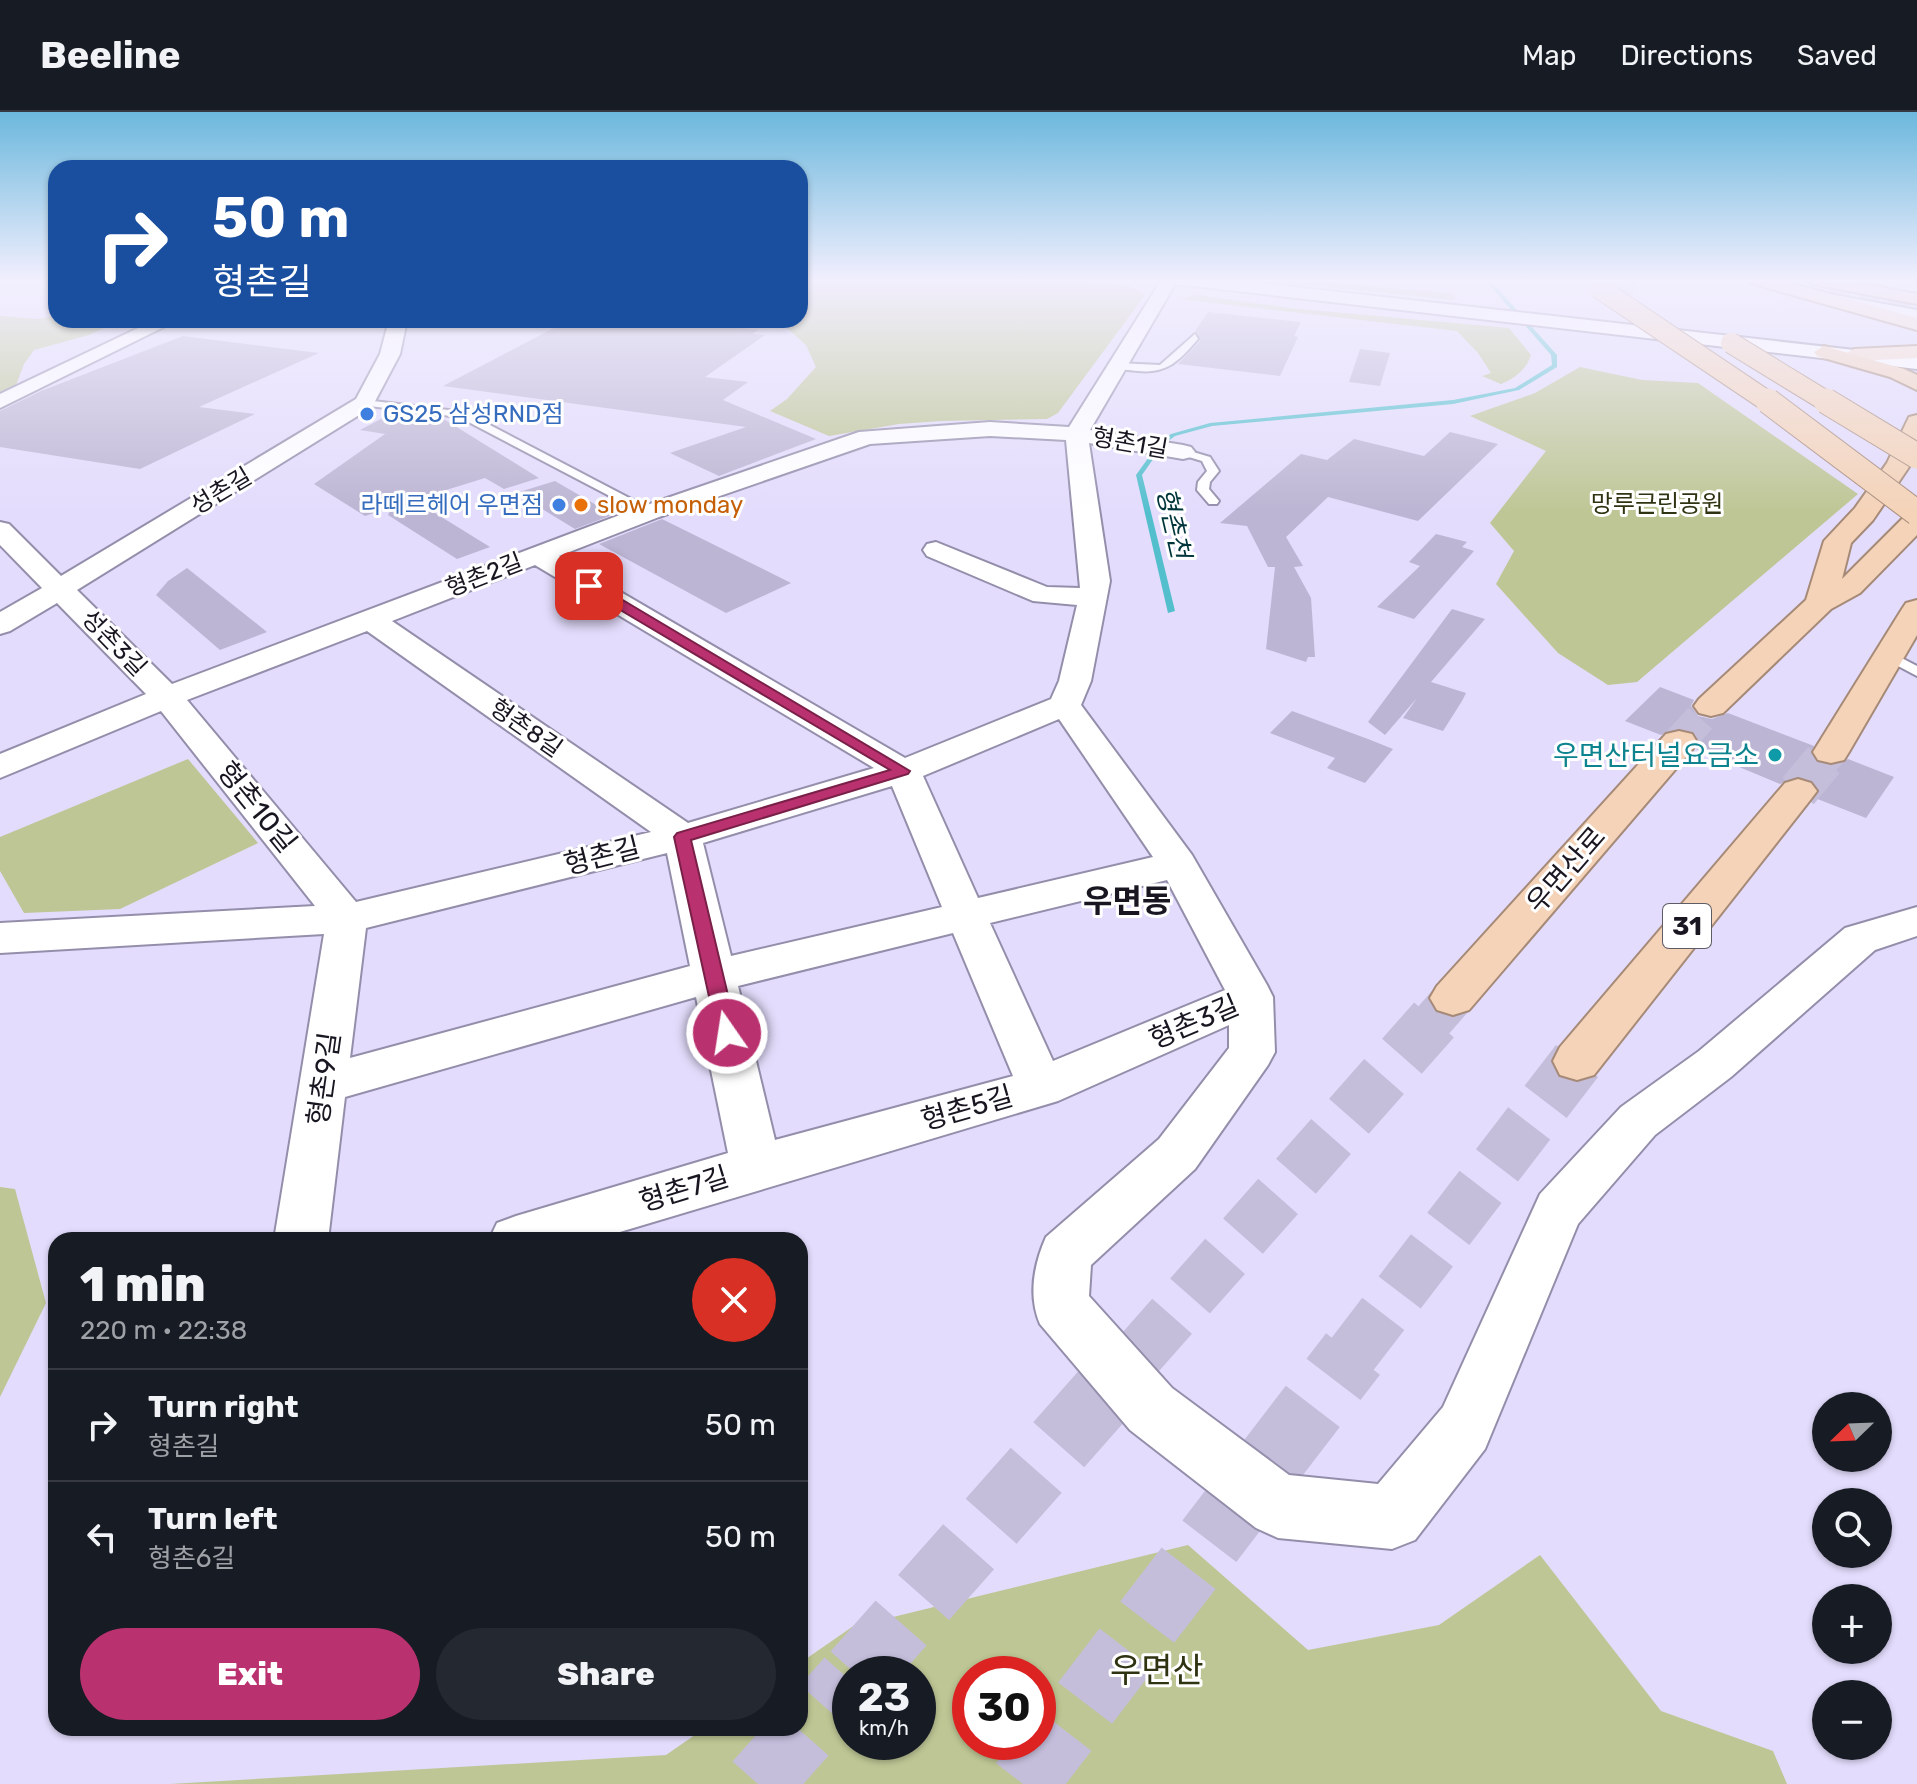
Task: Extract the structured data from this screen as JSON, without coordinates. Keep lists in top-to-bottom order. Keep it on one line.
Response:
{"streets":{"highway":["우면산로","31"],"street":["형촌1길","성촌길","형촌2길","성촌3길","형촌8길","형촌10길","형촌길","형촌3길","형촌9길","형촌5길","형촌7길"]},"crossings":[["형촌1길","형촌2길"],["성촌길","성촌3길"],["형촌2길","성촌3길"],["형촌2길","형촌8길"],["형촌2길","형촌10길"],["성촌3길","형촌10길"],["형촌8길","형촌길"],["형촌8길","형촌7길"],["형촌10길","형촌길"],["형촌10길","형촌9길"],["형촌길","형촌3길"],["형촌길","형촌9길"],["형촌길","형촌5길"],["형촌길","형촌7길"],["형촌3길","형촌5길"],["형촌5길","형촌7길"]],"districts":["우면동"],"water":["형촌천"],"parks":["망루근린공원","우면산"],"places":["GS25 삼성RND점","라떼르헤어 우면점","slow monday","우면산터널요금소"],"north":"bottom left","page":{"header":"Beeline","nav":["Map","Directions","Saved"],"turn":["50 m","형촌길"],"heading":["1 min","220 m · 22:38"],"list":[{"name":"Turn right","note":"형촌길","value":"50 m"},{"name":"Turn left","note":"형촌6길","value":"50 m"}],"map_buttons":["+","−"],"buttons":["Exit","Share"],"speed":"23 km/h","limit":"30"}}
